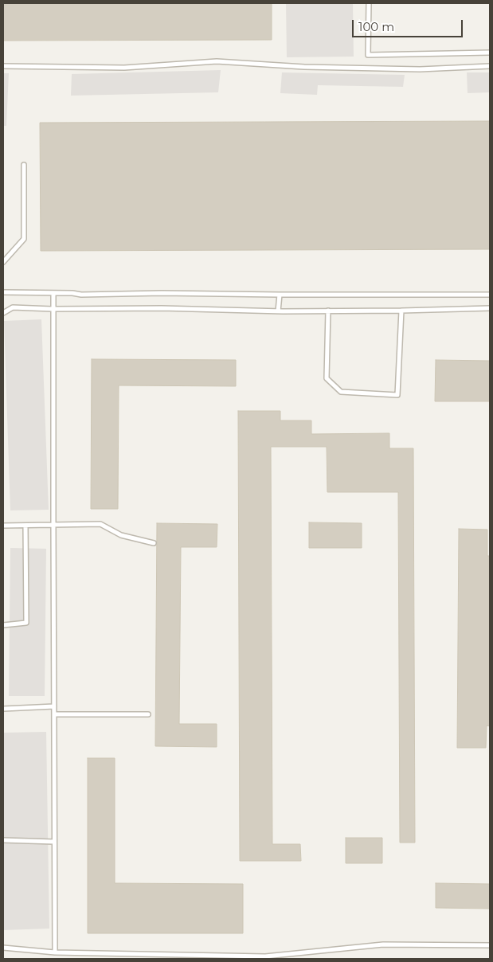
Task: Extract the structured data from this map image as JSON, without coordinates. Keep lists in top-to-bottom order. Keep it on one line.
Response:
{"scale_bar":"100 m"}
